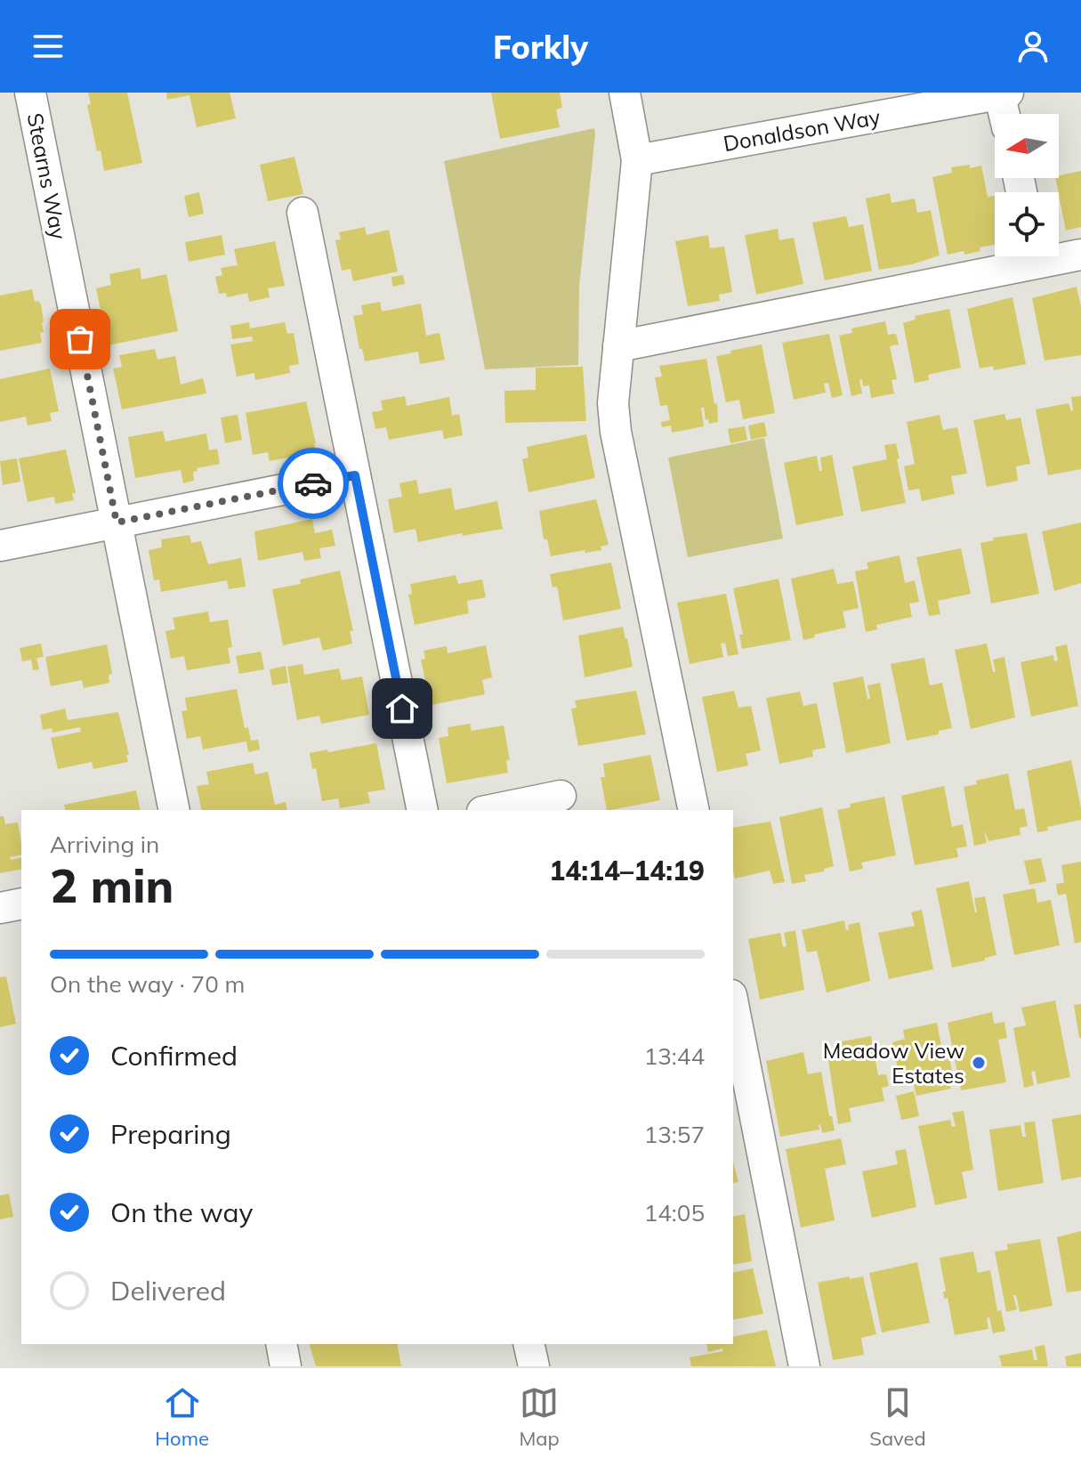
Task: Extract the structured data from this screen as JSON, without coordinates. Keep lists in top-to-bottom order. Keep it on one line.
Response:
{"streets":{"street":["Donaldson Way","Stearns Way"]},"places":["Meadow View Estates"],"north":"left","page":{"header":"Forkly","heading":["2 min","Arriving in","14:14–14:19"],"bar":"On the way · 70 m","list":[["Confirmed","13:44"],["Preparing","13:57"],["On the way","14:05"],"Delivered"],"tabs":["Home","Map","Saved"]}}
